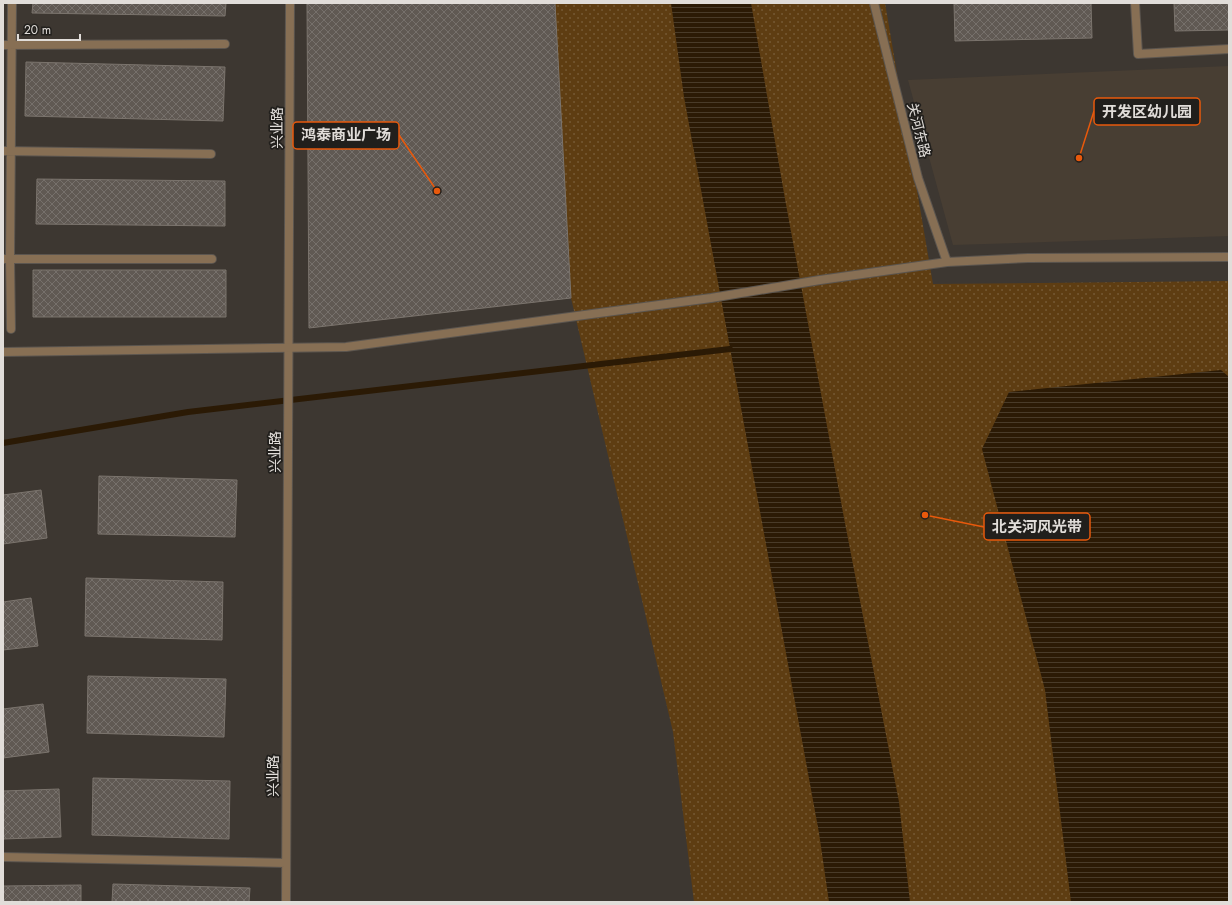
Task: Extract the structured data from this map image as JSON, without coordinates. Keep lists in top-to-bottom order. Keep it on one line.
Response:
{"streets":{"street":["兴业路","关河东路"]},"places":["开发区幼儿园","鸿泰商业广场","北关河风光带"],"scale_bar":"20 m"}
